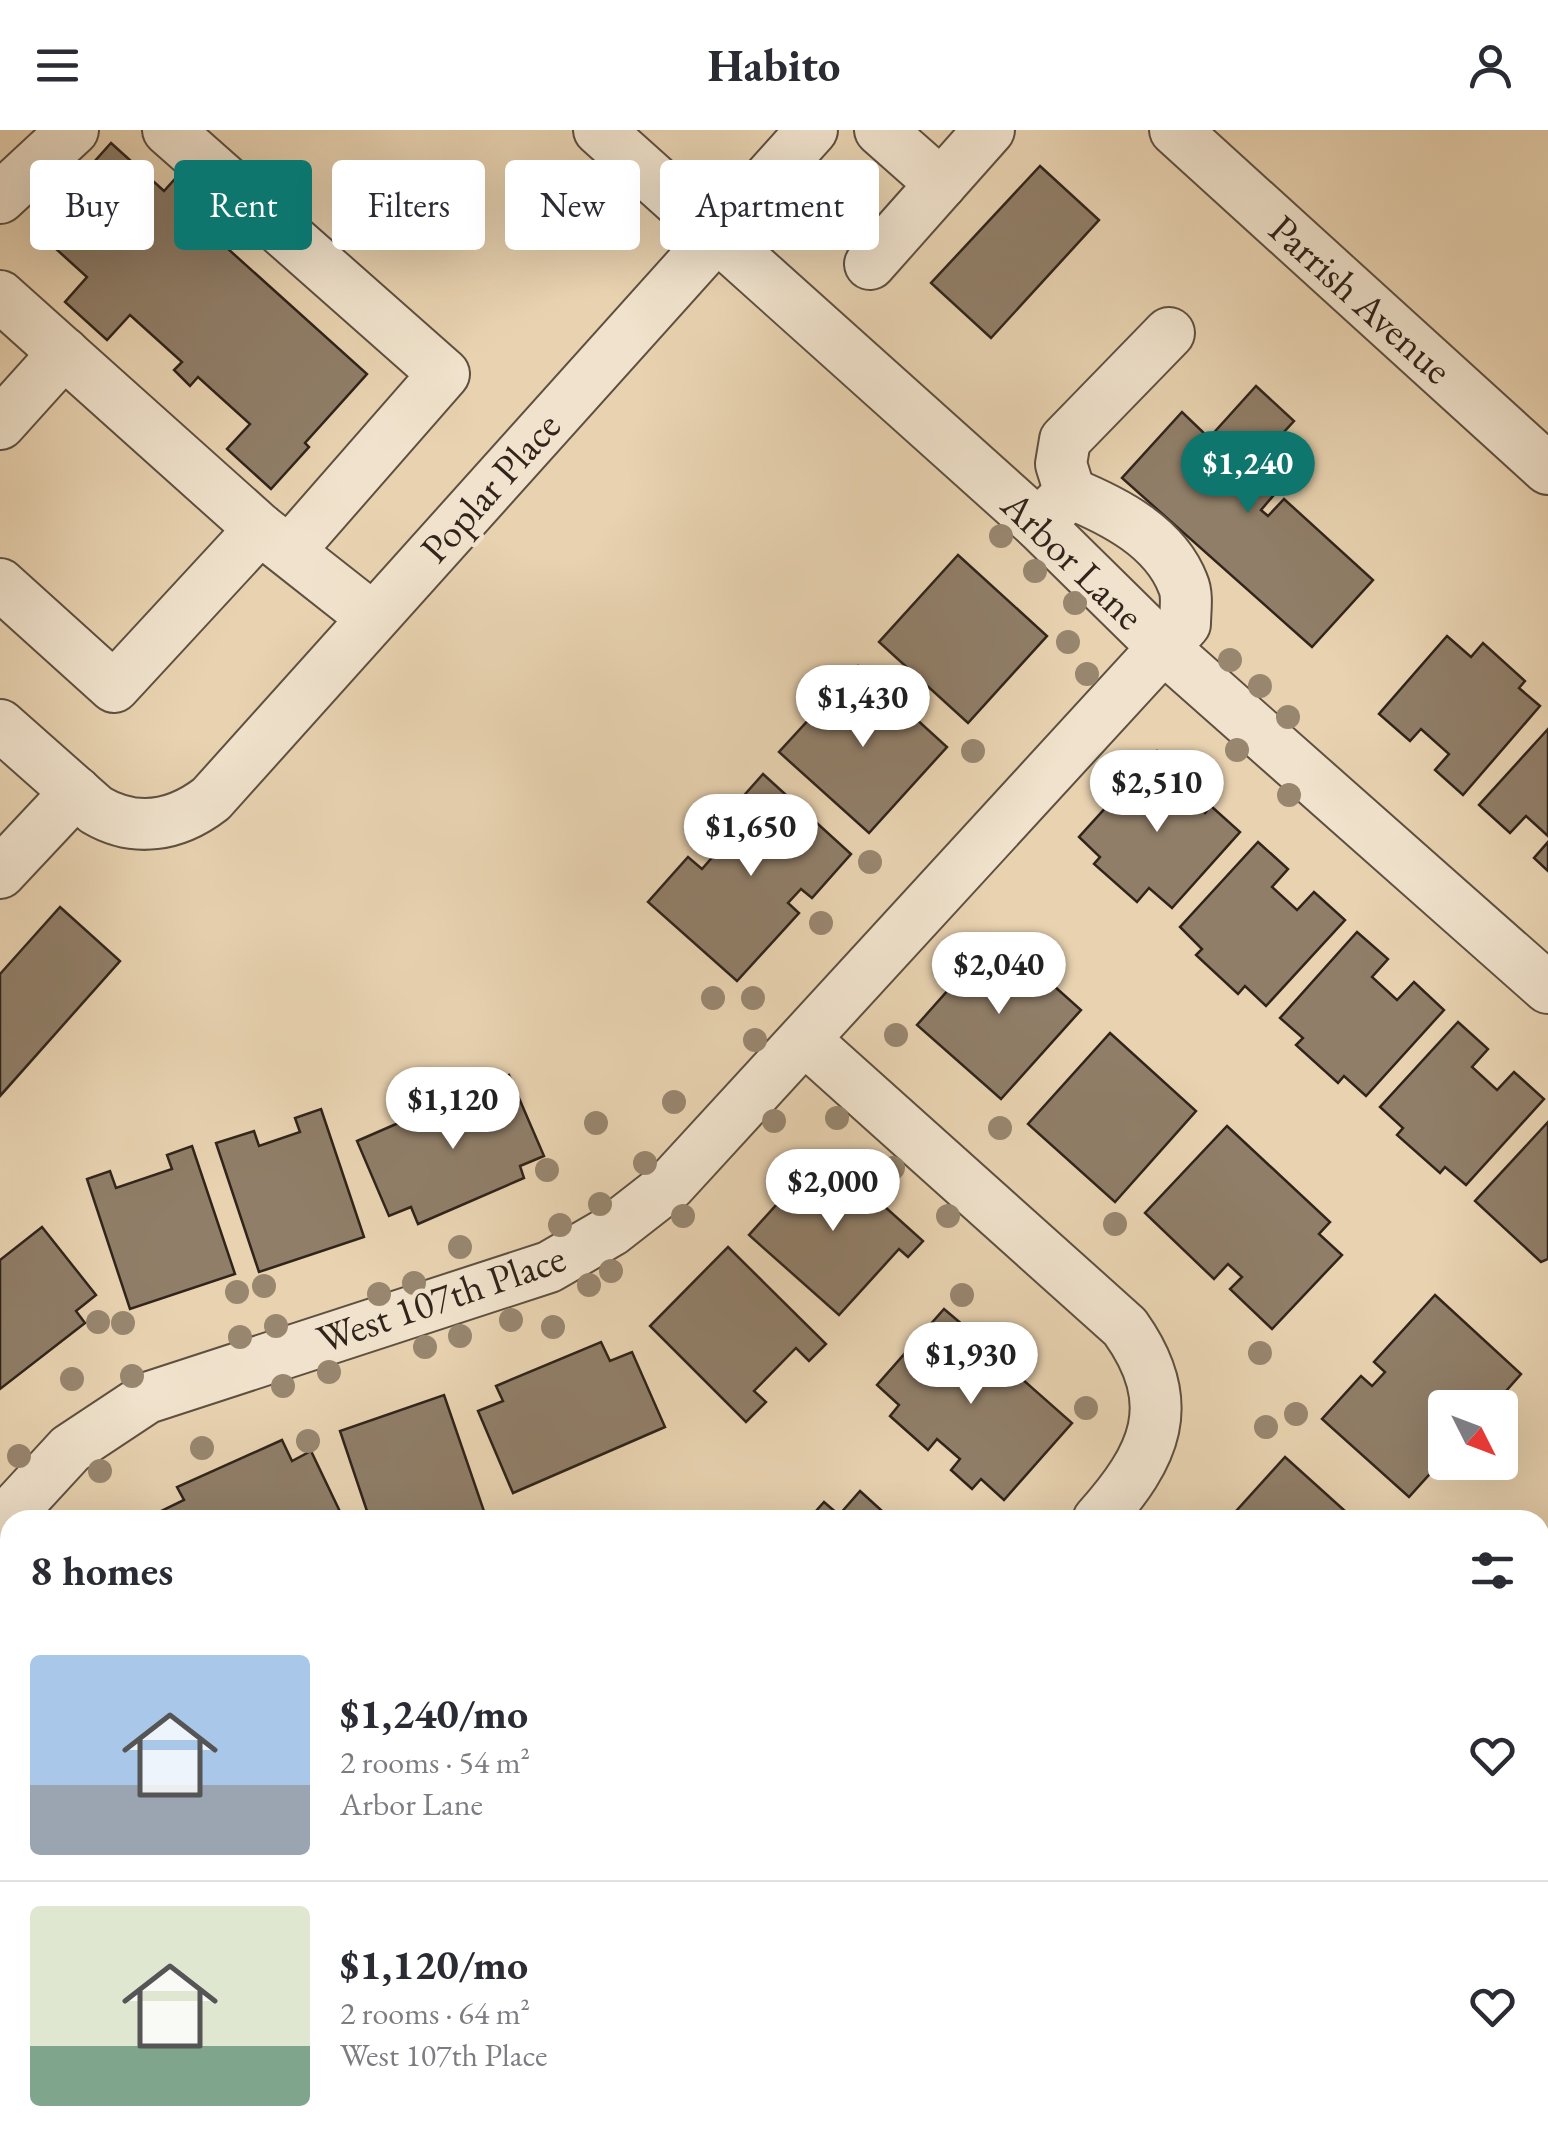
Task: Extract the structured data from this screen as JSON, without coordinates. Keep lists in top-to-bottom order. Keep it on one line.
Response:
{"streets":{"street":["Parrish Avenue","Poplar Place","Arbor Lane","West 107th Place"]},"crossings":[["Arbor Lane","West 107th Place"]],"north":"bottom right","page":{"header":"Habito","chip":["Buy","Rent","Filters","New","Apartment"],"price":["$1,240","$1,430","$2,510","$1,650","$2,040","$1,120","$2,000","$1,930"],"heading":"8 homes","list":[{"name":"$1,240/mo","note":"2 rooms · 54 m² · Arbor Lane"},{"name":"$1,120/mo","note":"2 rooms · 64 m² · West 107th Place"}]}}
